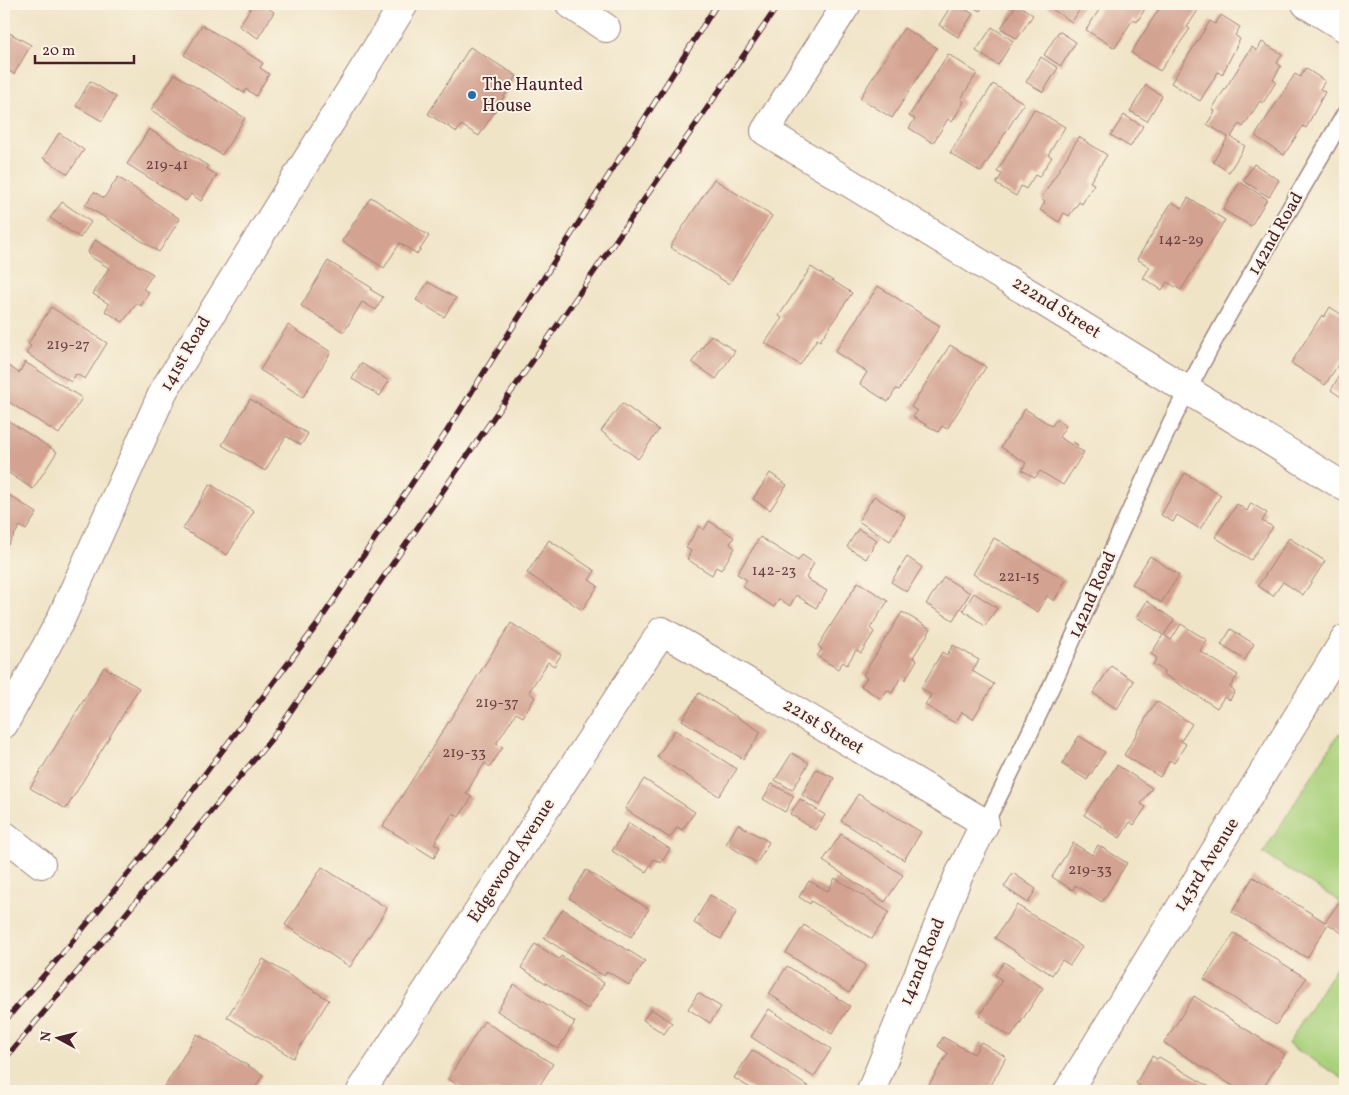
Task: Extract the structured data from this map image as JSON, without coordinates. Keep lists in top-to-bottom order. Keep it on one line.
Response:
{"streets":{"street":["142nd Road","222nd Street","141st Road","221st Street","Edgewood Avenue","143rd Avenue"]},"crossings":[["142nd Road","222nd Street"],["142nd Road","221st Street"],["221st Street","Edgewood Avenue"]],"places":["The Haunted House"],"house_numbers":["219-41","142-29","219-27","142-23","221-15","219-37","219-33","219-33"],"scale_bar":"20 m","north":"left"}
